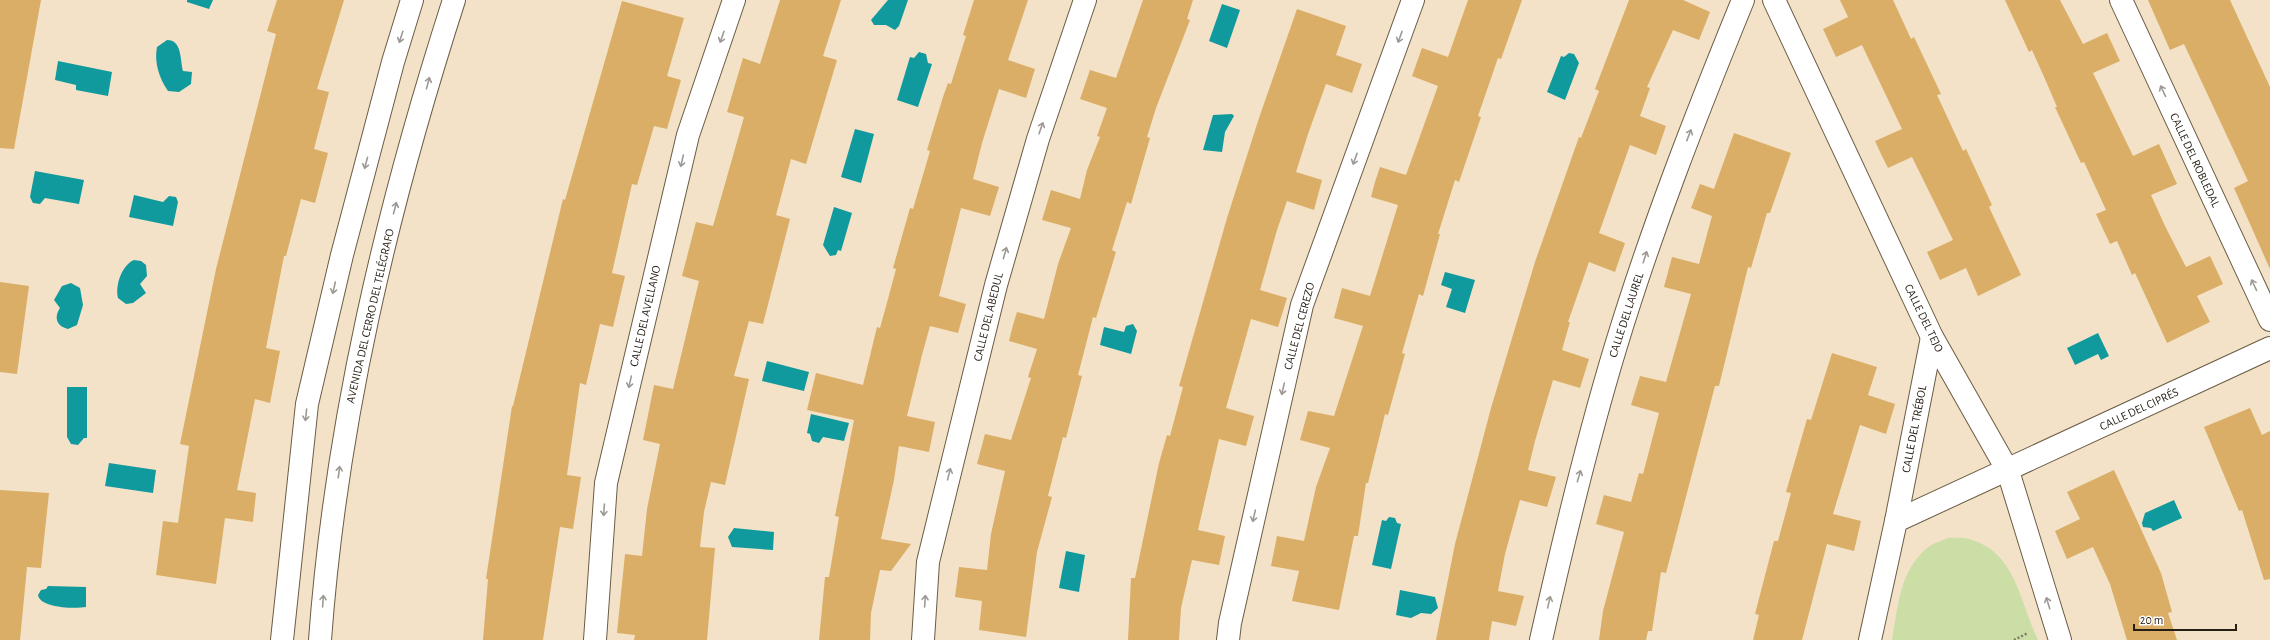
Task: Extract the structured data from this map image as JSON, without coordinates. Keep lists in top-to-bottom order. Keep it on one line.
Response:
{"streets":{"street":["CALLE DEL ROBLEDAL","CALLE DEL LAUREL","AVENIDA DEL CERRO DEL TELÉGRAFO","CALLE DEL AVELLANO","CALLE DEL ABEDUL","CALLE DEL TEJO","CALLE DEL CEREZO","CALLE DEL CIPRÉS","CALLE DEL TRÉBOL"]},"crossings":[["CALLE DEL TEJO","CALLE DEL CIPRÉS"],["CALLE DEL TEJO","CALLE DEL TRÉBOL"]],"one_way":["CALLE DEL ROBLEDAL","CALLE DEL LAUREL","CALLE DEL AVELLANO","CALLE DEL ABEDUL","CALLE DEL CEREZO"],"scale_bar":"20 m"}
